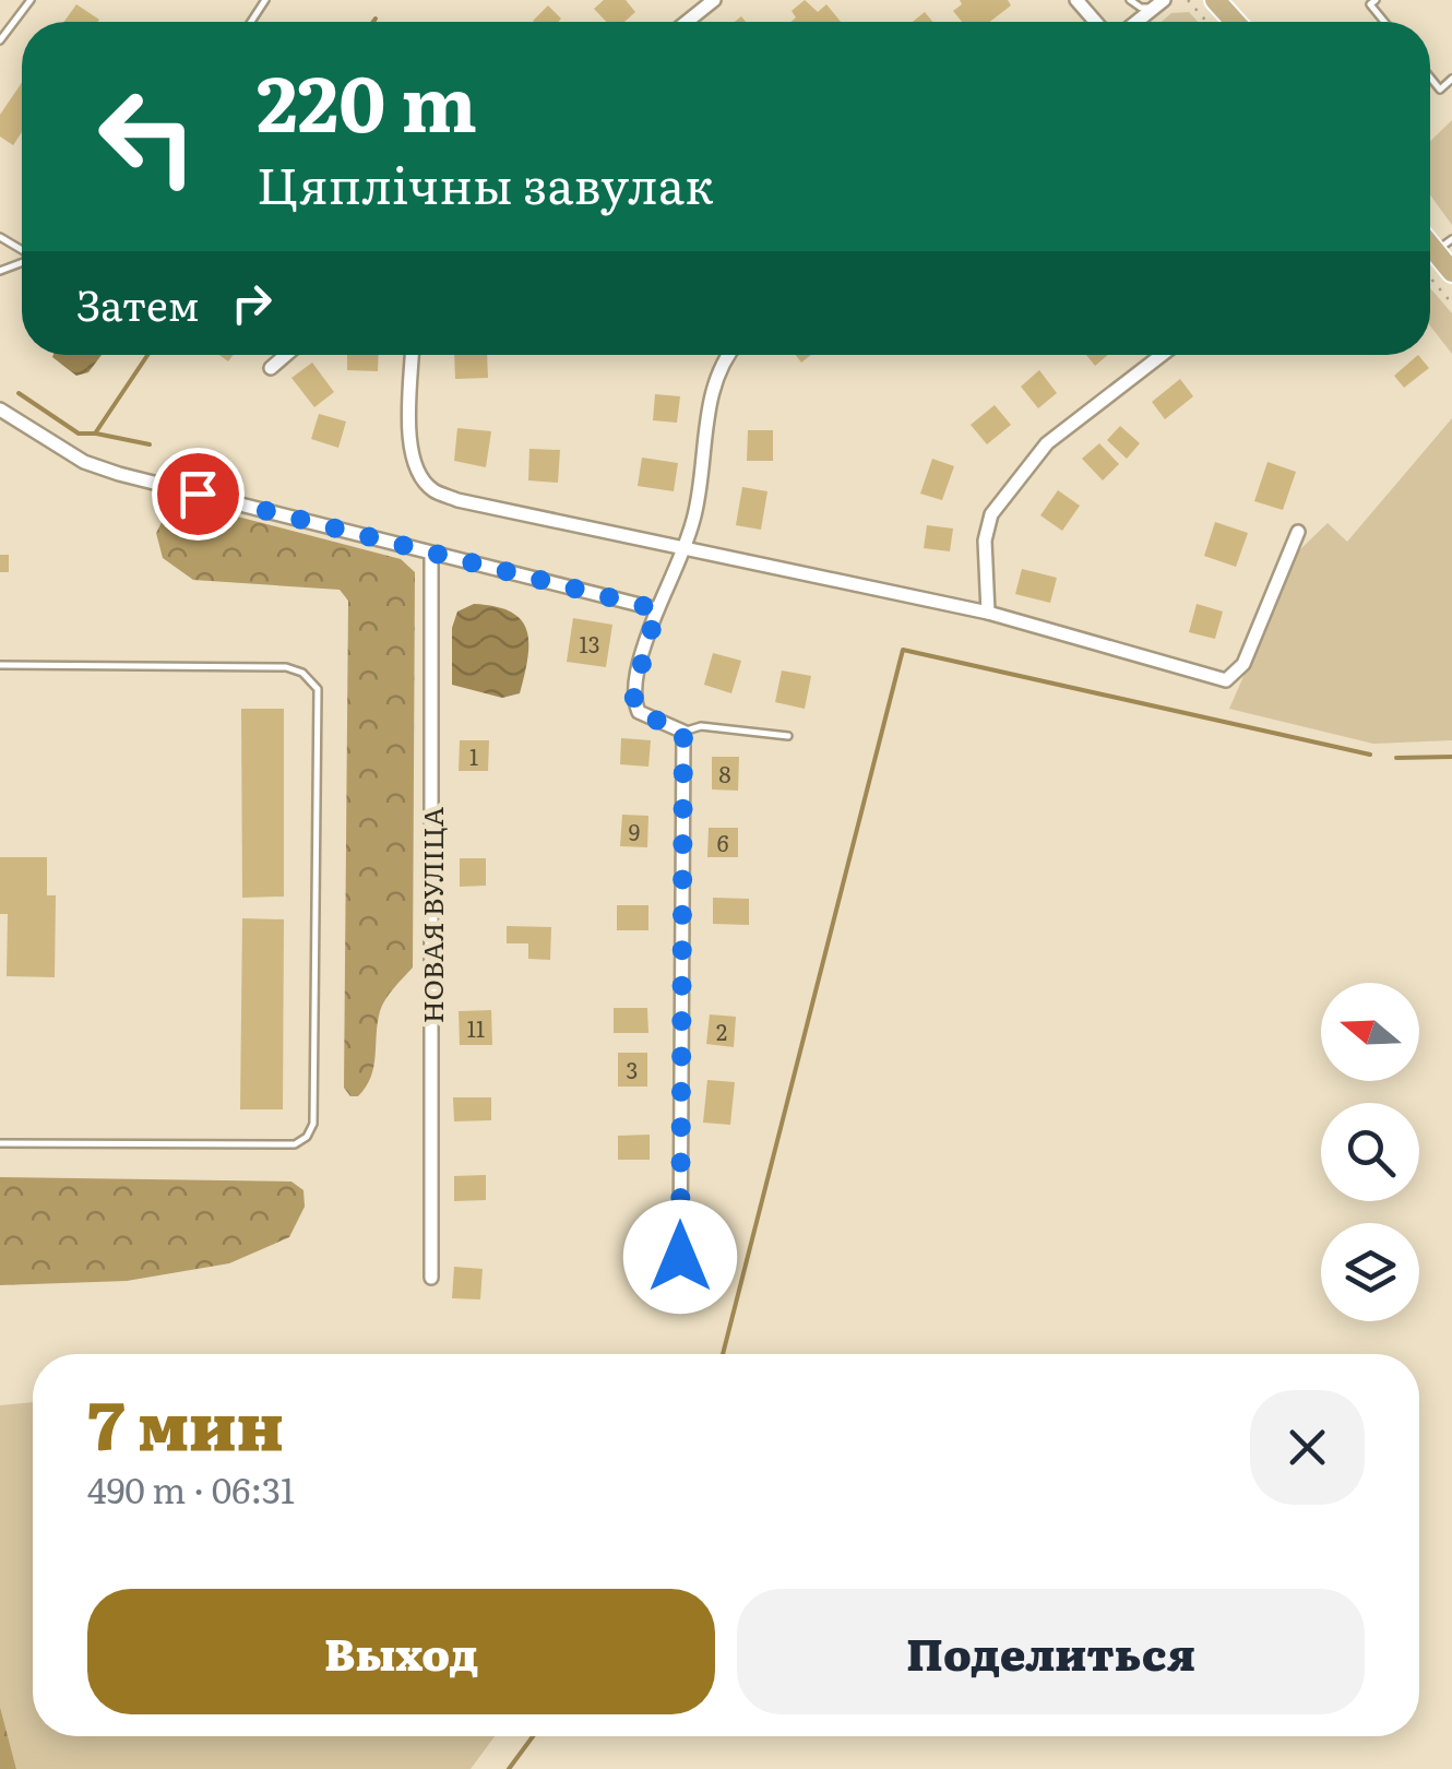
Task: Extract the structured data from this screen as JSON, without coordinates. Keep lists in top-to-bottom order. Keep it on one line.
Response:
{"streets":{"street":["НОВАЯ ВУЛІЦА"]},"house_numbers":["13","1","8","9","6","11","2","3"],"north":"left","page":{"turn":["220 m","Цяплічны завулак"],"then":"Затем","heading":["7 мин","490 m · 06:31"],"buttons":["Выход","Поделиться"]}}
